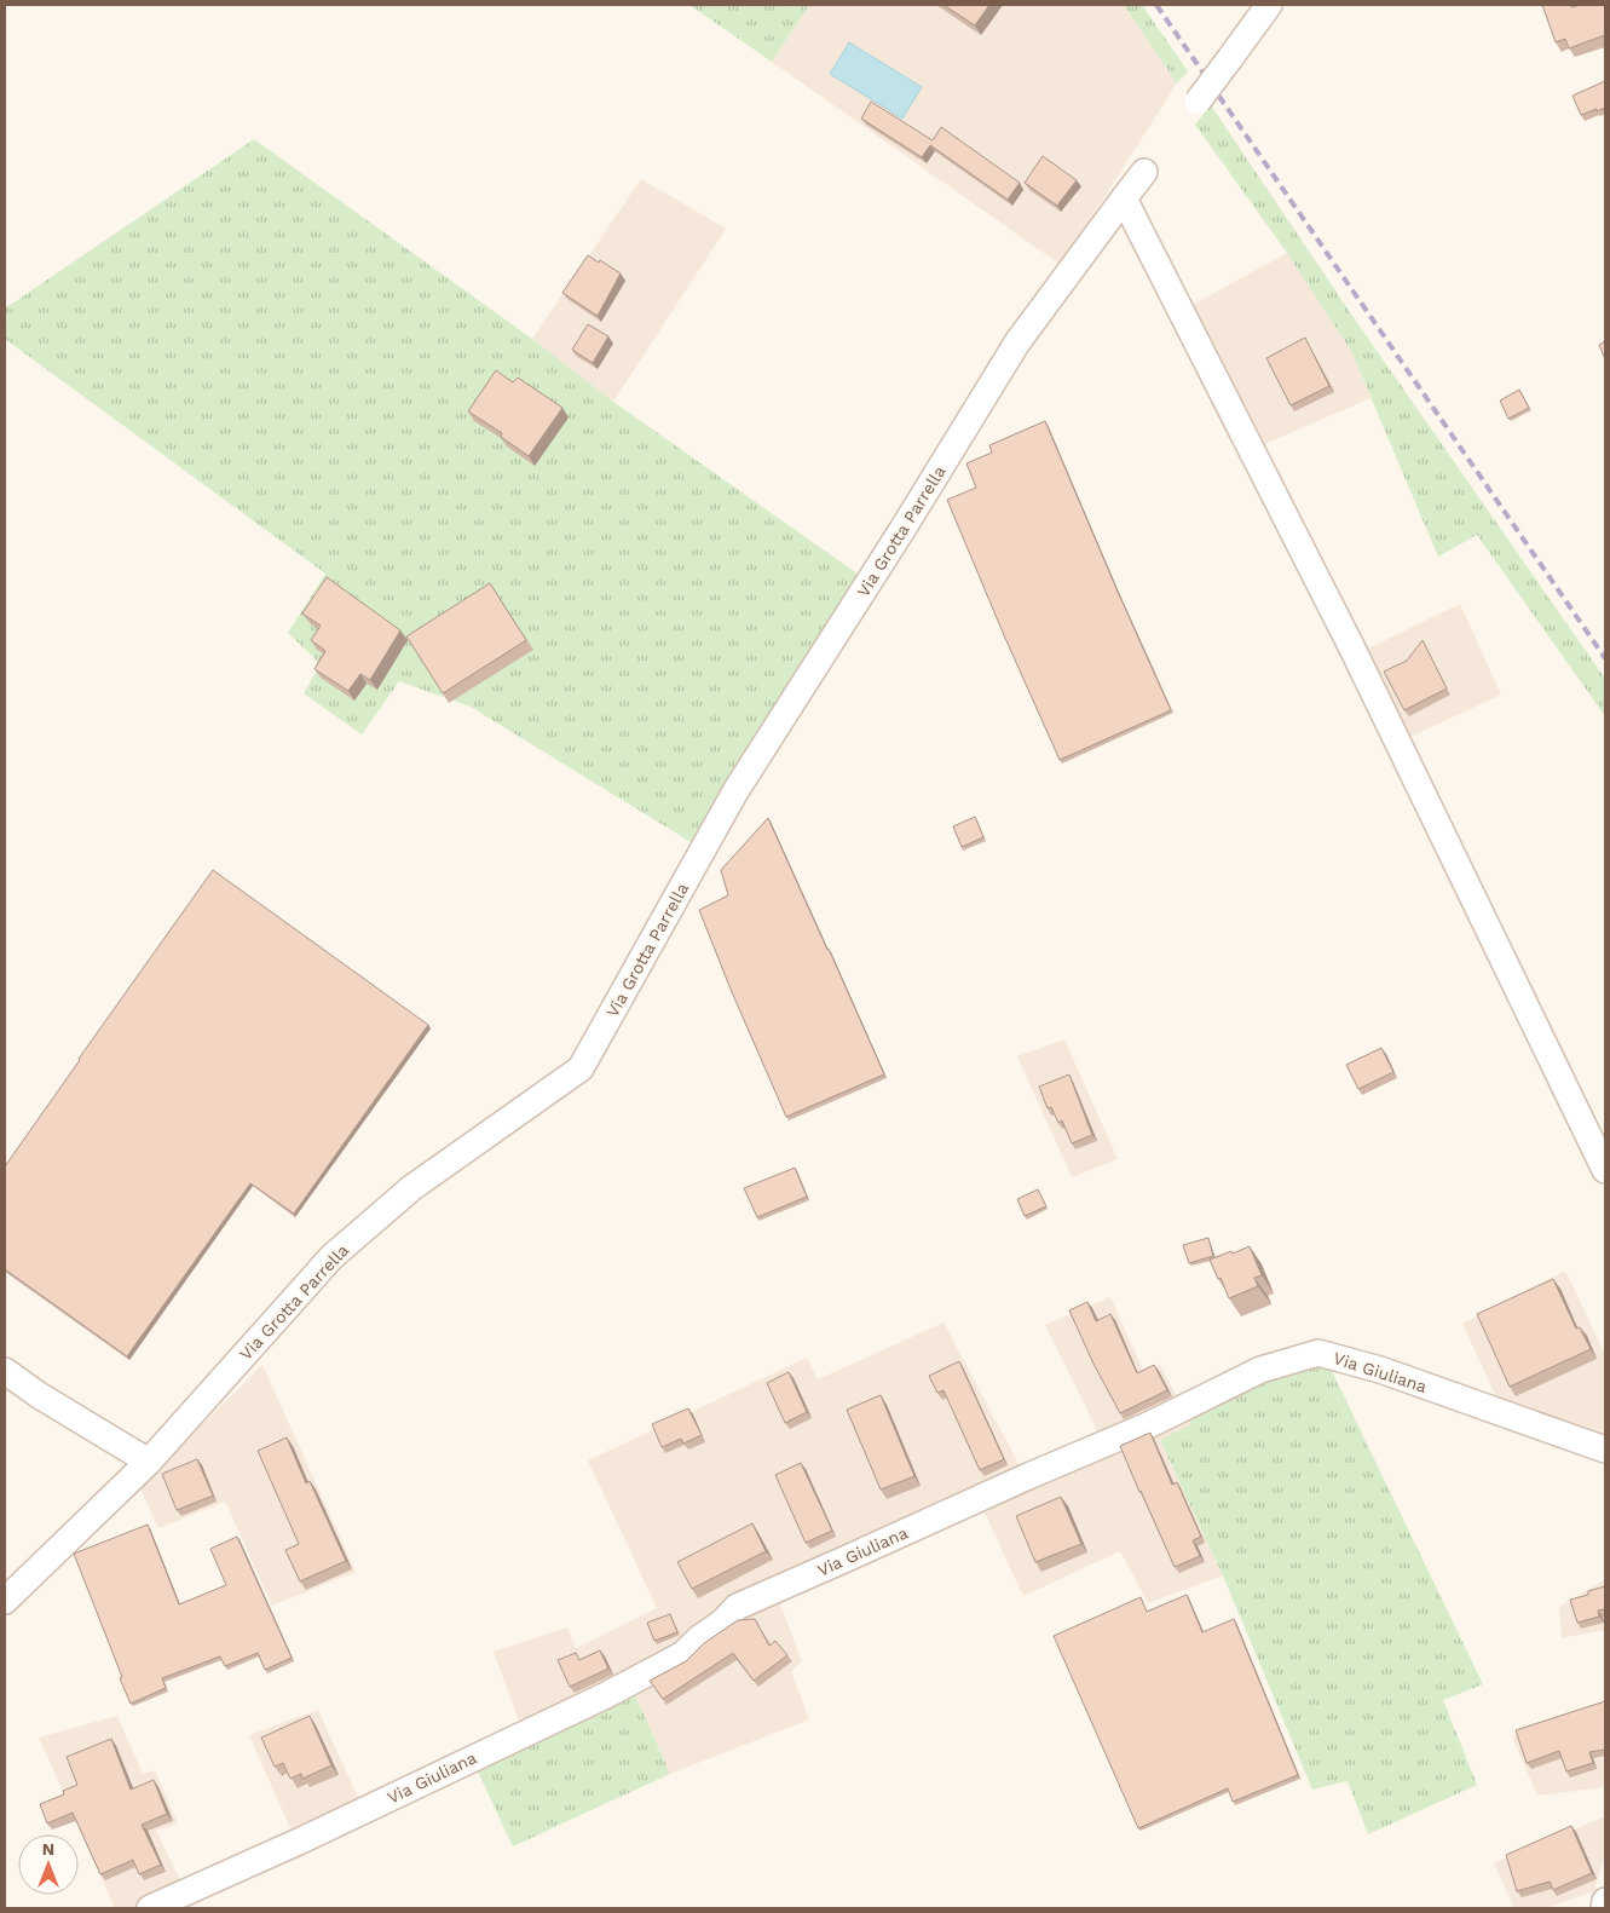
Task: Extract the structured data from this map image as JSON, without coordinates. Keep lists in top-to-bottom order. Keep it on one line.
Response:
{"streets":{"street":["Via Grotta Parrella","Via Giuliana"]},"north":"top"}
